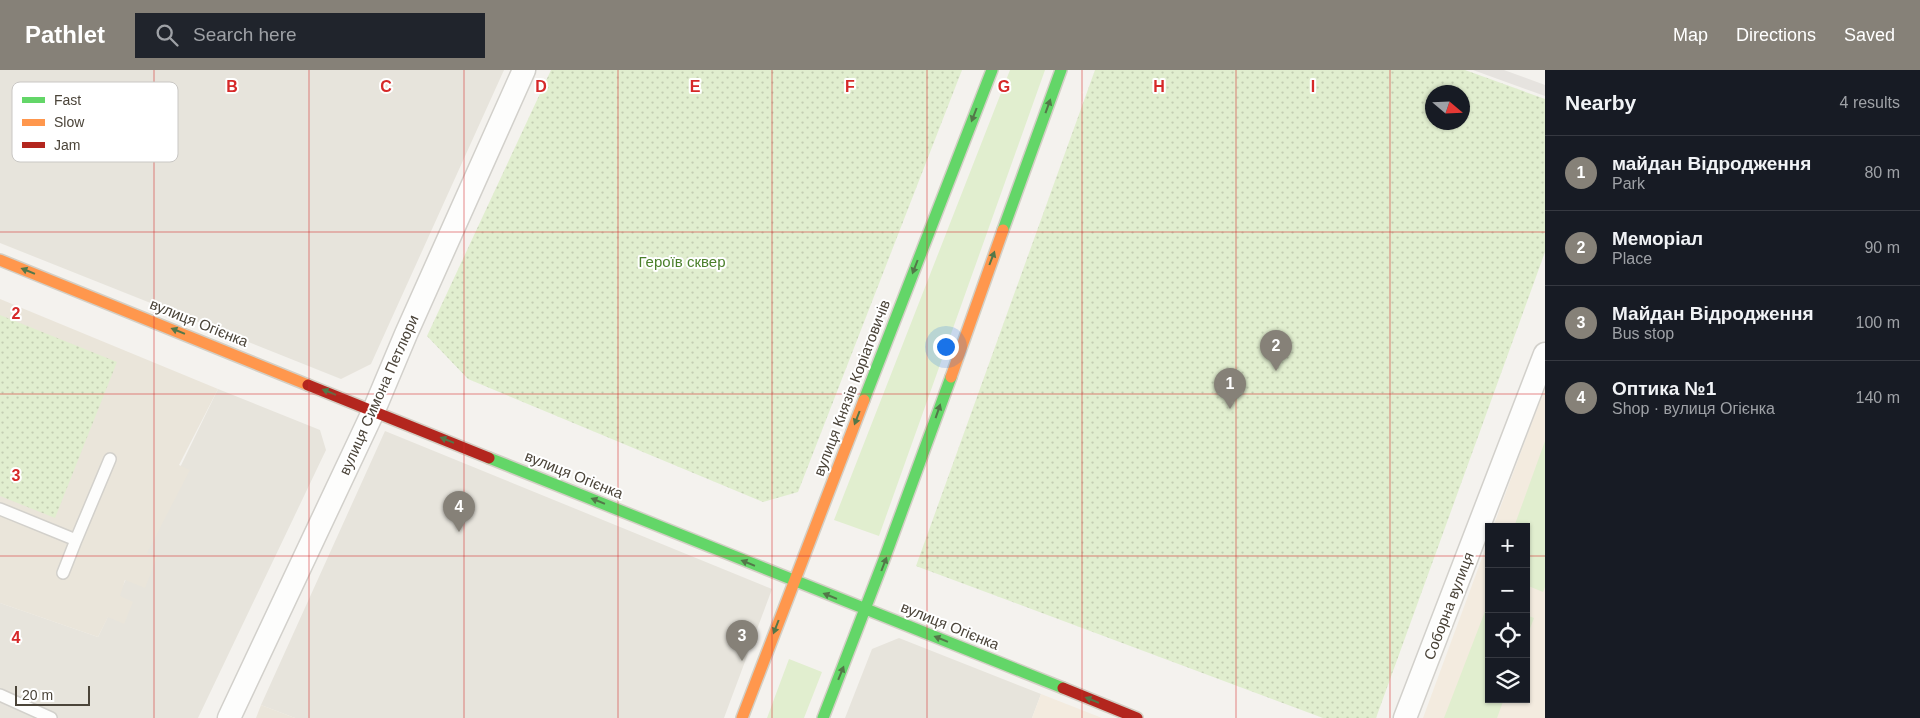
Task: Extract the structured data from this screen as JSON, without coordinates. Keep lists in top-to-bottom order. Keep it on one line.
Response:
{"streets":{"main road":["вулиця Огієнка","вулиця Князів Коріатовичів"],"street":["вулиця Симона Петлюри","Соборна вулиця"]},"crossings":[["вулиця Огієнка","вулиця Князів Коріатовичів"],["вулиця Огієнка","вулиця Симона Петлюри"]],"one_way":["вулиця Огієнка"],"parks":["Героїв сквер"],"legend":["Fast","Slow","Jam"],"scale_bar":"20 m","north":"right","page":{"header":"Pathlet","search":"Search here","nav":["Map","Directions","Saved"],"heading":["Nearby","4 results"],"list":[{"mark":"1","name":"майдан Відродження","note":"Park","value":"80 m"},{"mark":"2","name":"Меморіал","note":"Place","value":"90 m"},{"mark":"3","name":"Майдан Відродження","note":"Bus stop","value":"100 m"},{"mark":"4","name":"Оптика №1","note":"Shop · вулиця Огієнка","value":"140 m"}],"pins":["2","1","4","3"],"map_buttons":["+","−"],"scale":"20 m"},"grid":{"columns":["B","C","D","E","F","G","H","I"],"rows":["2","3","4"]}}
